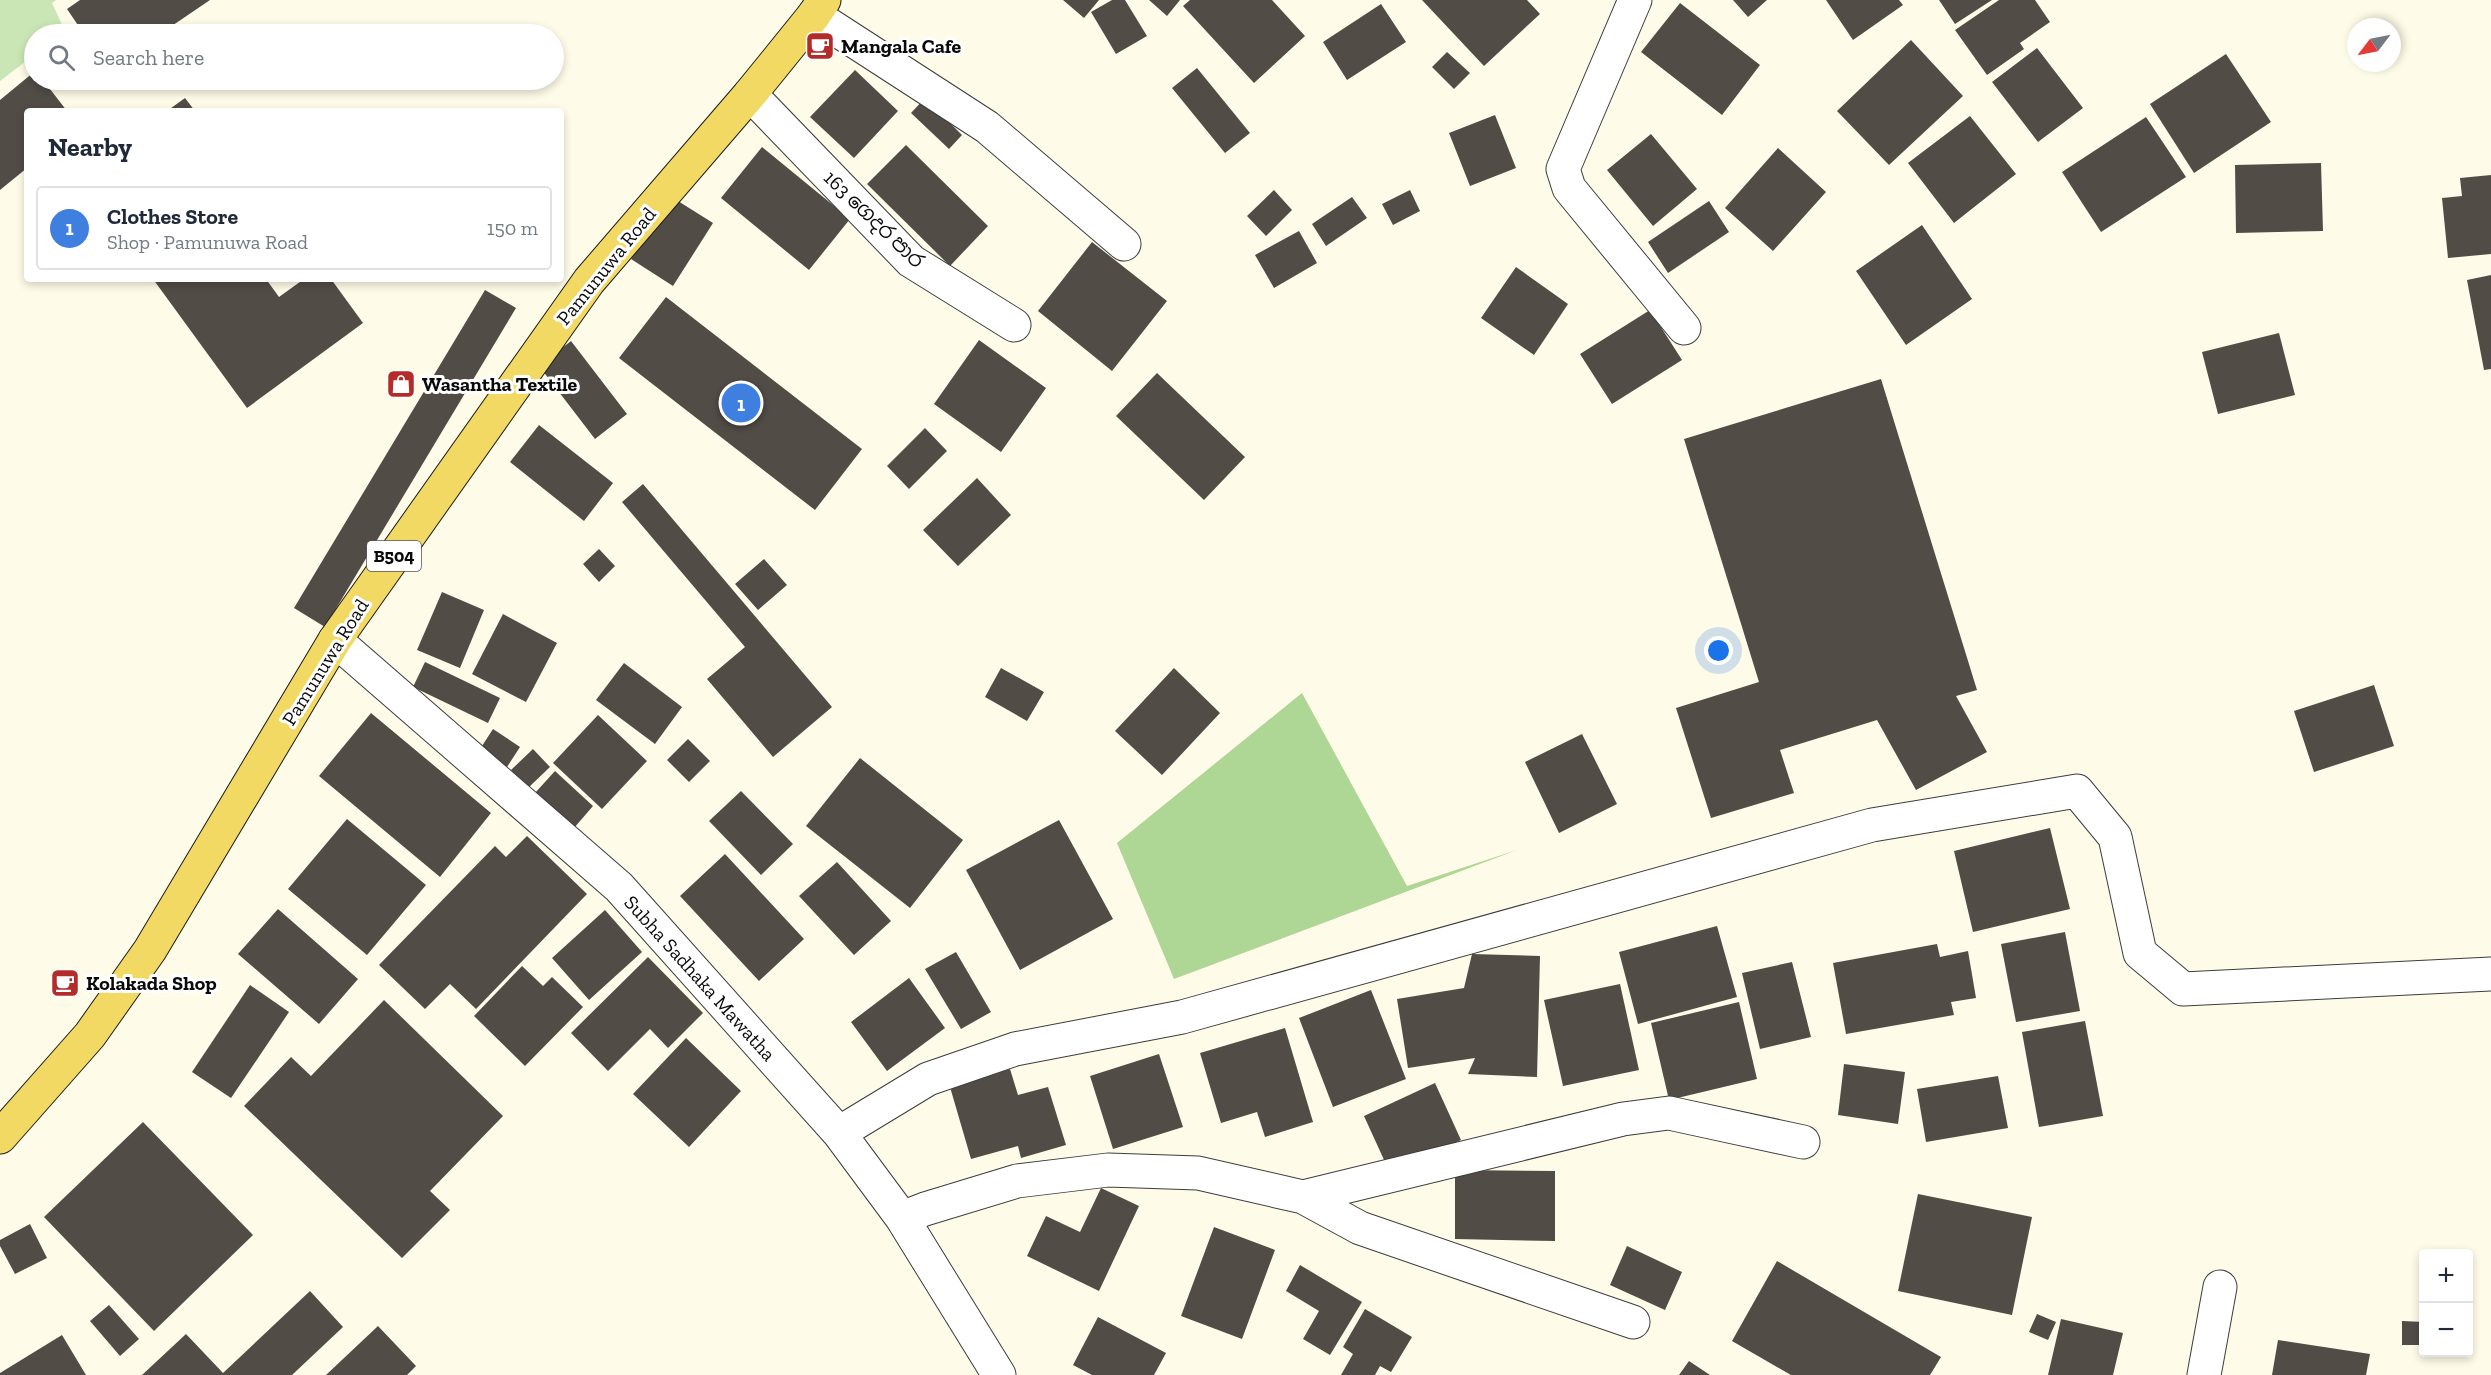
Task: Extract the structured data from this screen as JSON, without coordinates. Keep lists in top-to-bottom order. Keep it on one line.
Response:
{"streets":{"main road":["Pamunuwa Road","B504"],"street":["163 ගෙදර පාර","Subha Sadhaka Mawatha"]},"crossings":[["163 ගෙදර පාර","Pamunuwa Road"],["Pamunuwa Road","Subha Sadhaka Mawatha"]],"places":{"cafe":["Mangala Cafe","Kolakada Shop"],"shop":["Wasantha Textile"]},"north":"bottom left","page":{"search":"Search here","heading":"Nearby","list":[{"mark":"1","name":"Clothes Store","note":"Shop · Pamunuwa Road","value":"150 m"}],"pins":"1","map_buttons":["+","−"]}}
